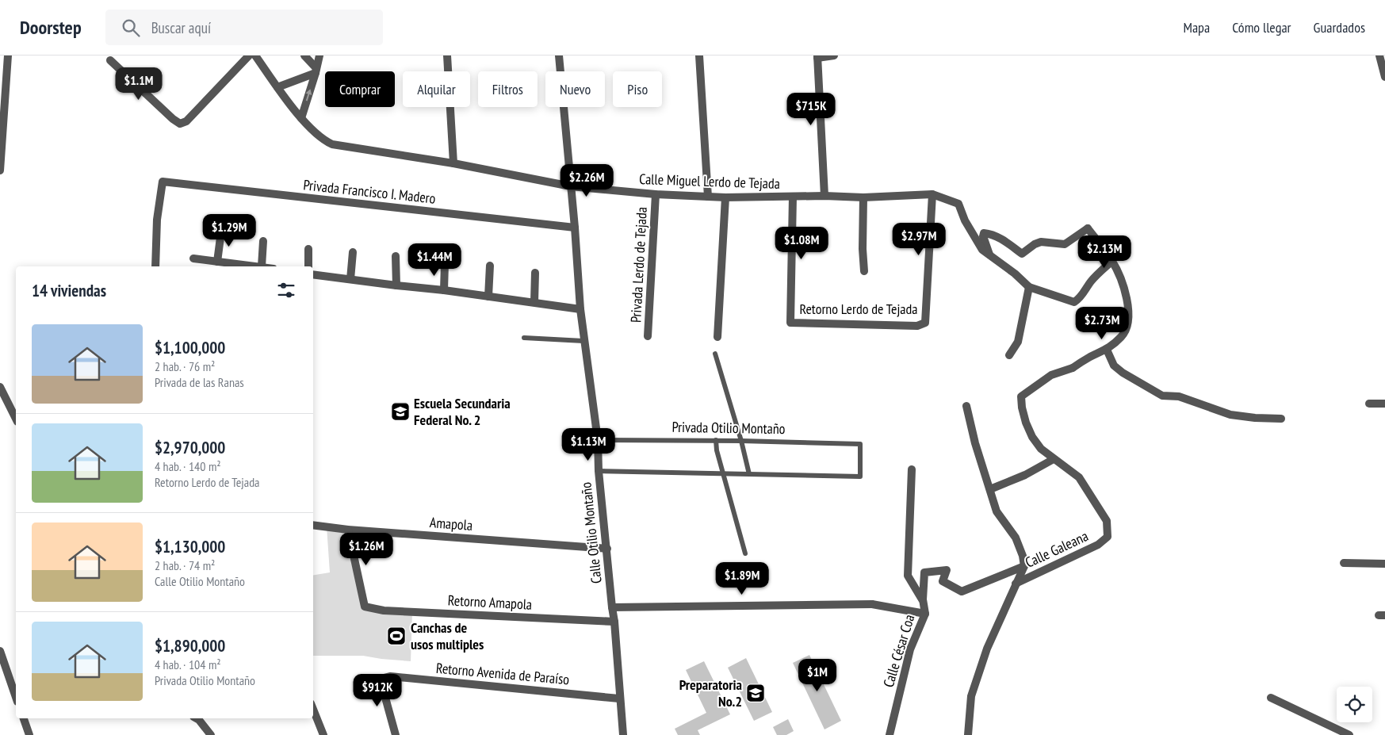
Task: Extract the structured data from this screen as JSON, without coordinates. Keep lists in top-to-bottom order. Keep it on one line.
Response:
{"streets":{"street":["Calle Miguel Lerdo de Tejada","Privada Francisco I. Madero","Privada Lerdo de Tejada","Retorno Lerdo de Tejada","Amapola","Calle Otilio Montaño","Calle Galeana","Retorno Amapola","Calle César Coa","Retorno Avenida de Paraíso"],"lane":["Privada Otilio Montaño"]},"crossings":[["Calle Miguel Lerdo de Tejada","Privada Lerdo de Tejada"],["Calle Miguel Lerdo de Tejada","Retorno Lerdo de Tejada"],["Calle Miguel Lerdo de Tejada","Calle Otilio Montaño"],["Privada Francisco I. Madero","Calle Otilio Montaño"],["Privada Otilio Montaño","Calle Otilio Montaño"],["Amapola","Calle Otilio Montaño"],["Amapola","Retorno Amapola"],["Calle Otilio Montaño","Retorno Amapola"],["Calle Otilio Montaño","Retorno Avenida de Paraíso"]],"places":{"school or university":["Escuela Secundaria Federal No. 2","Preparatoria No.2"],"sports":["Canchas de usos multiples"]},"page":{"header":"Doorstep","search":"Buscar aquí","nav":["Mapa","Cómo llegar","Guardados"],"price":["$1.1M","$715K","$2.26M","$1.29M","$2.97M","$1.08M","$2.13M","$1.44M","$2.73M","$1.13M","$1.26M","$1.89M","$1M","$912K"],"chip":["Comprar","Alquilar","Filtros","Nuevo","Piso"],"heading":"14 viviendas","list":[{"name":"$1,100,000","note":"2 hab. · 76 m² · Privada de las Ranas"},{"name":"$2,970,000","note":"4 hab. · 140 m² · Retorno Lerdo de Tejada"},{"name":"$1,130,000","note":"2 hab. · 74 m² · Calle Otilio Montaño"},{"name":"$1,890,000","note":"4 hab. · 104 m² · Privada Otilio Montaño"}]}}
